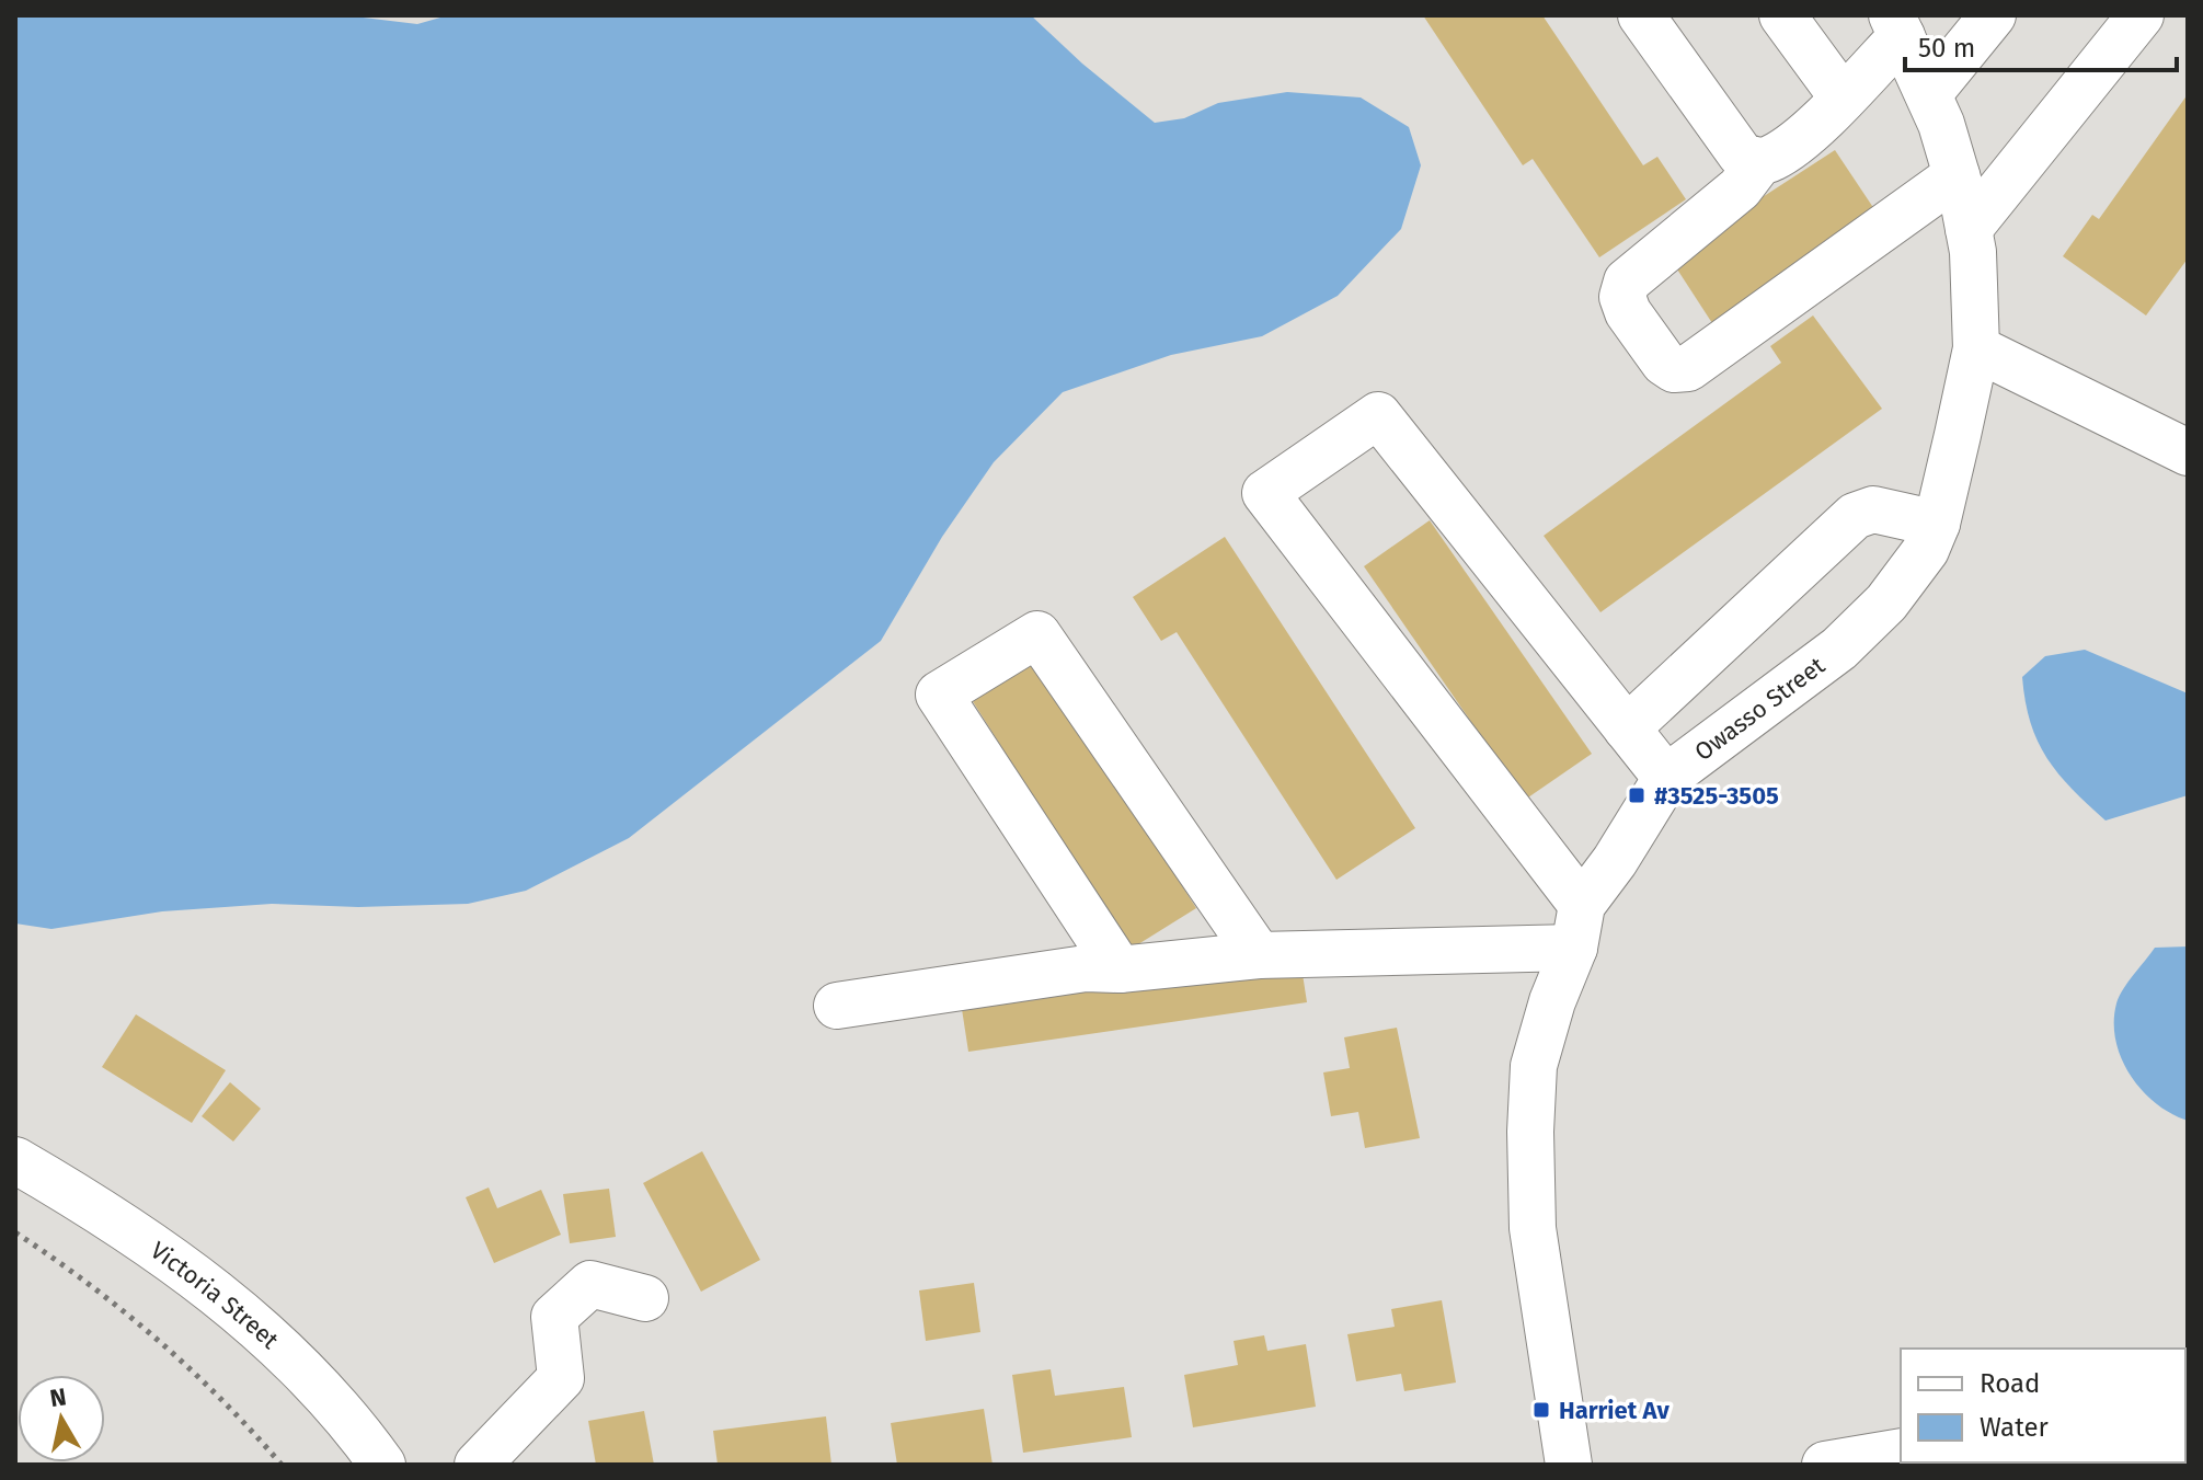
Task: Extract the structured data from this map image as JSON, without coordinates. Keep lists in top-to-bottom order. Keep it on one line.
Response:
{"streets":{"street":["Owasso Street","Victoria Street"]},"places":{"transit":["#3525-3505","Harriet Av"]},"legend":["Road","Water"],"scale_bar":"50 m","north":"top"}
